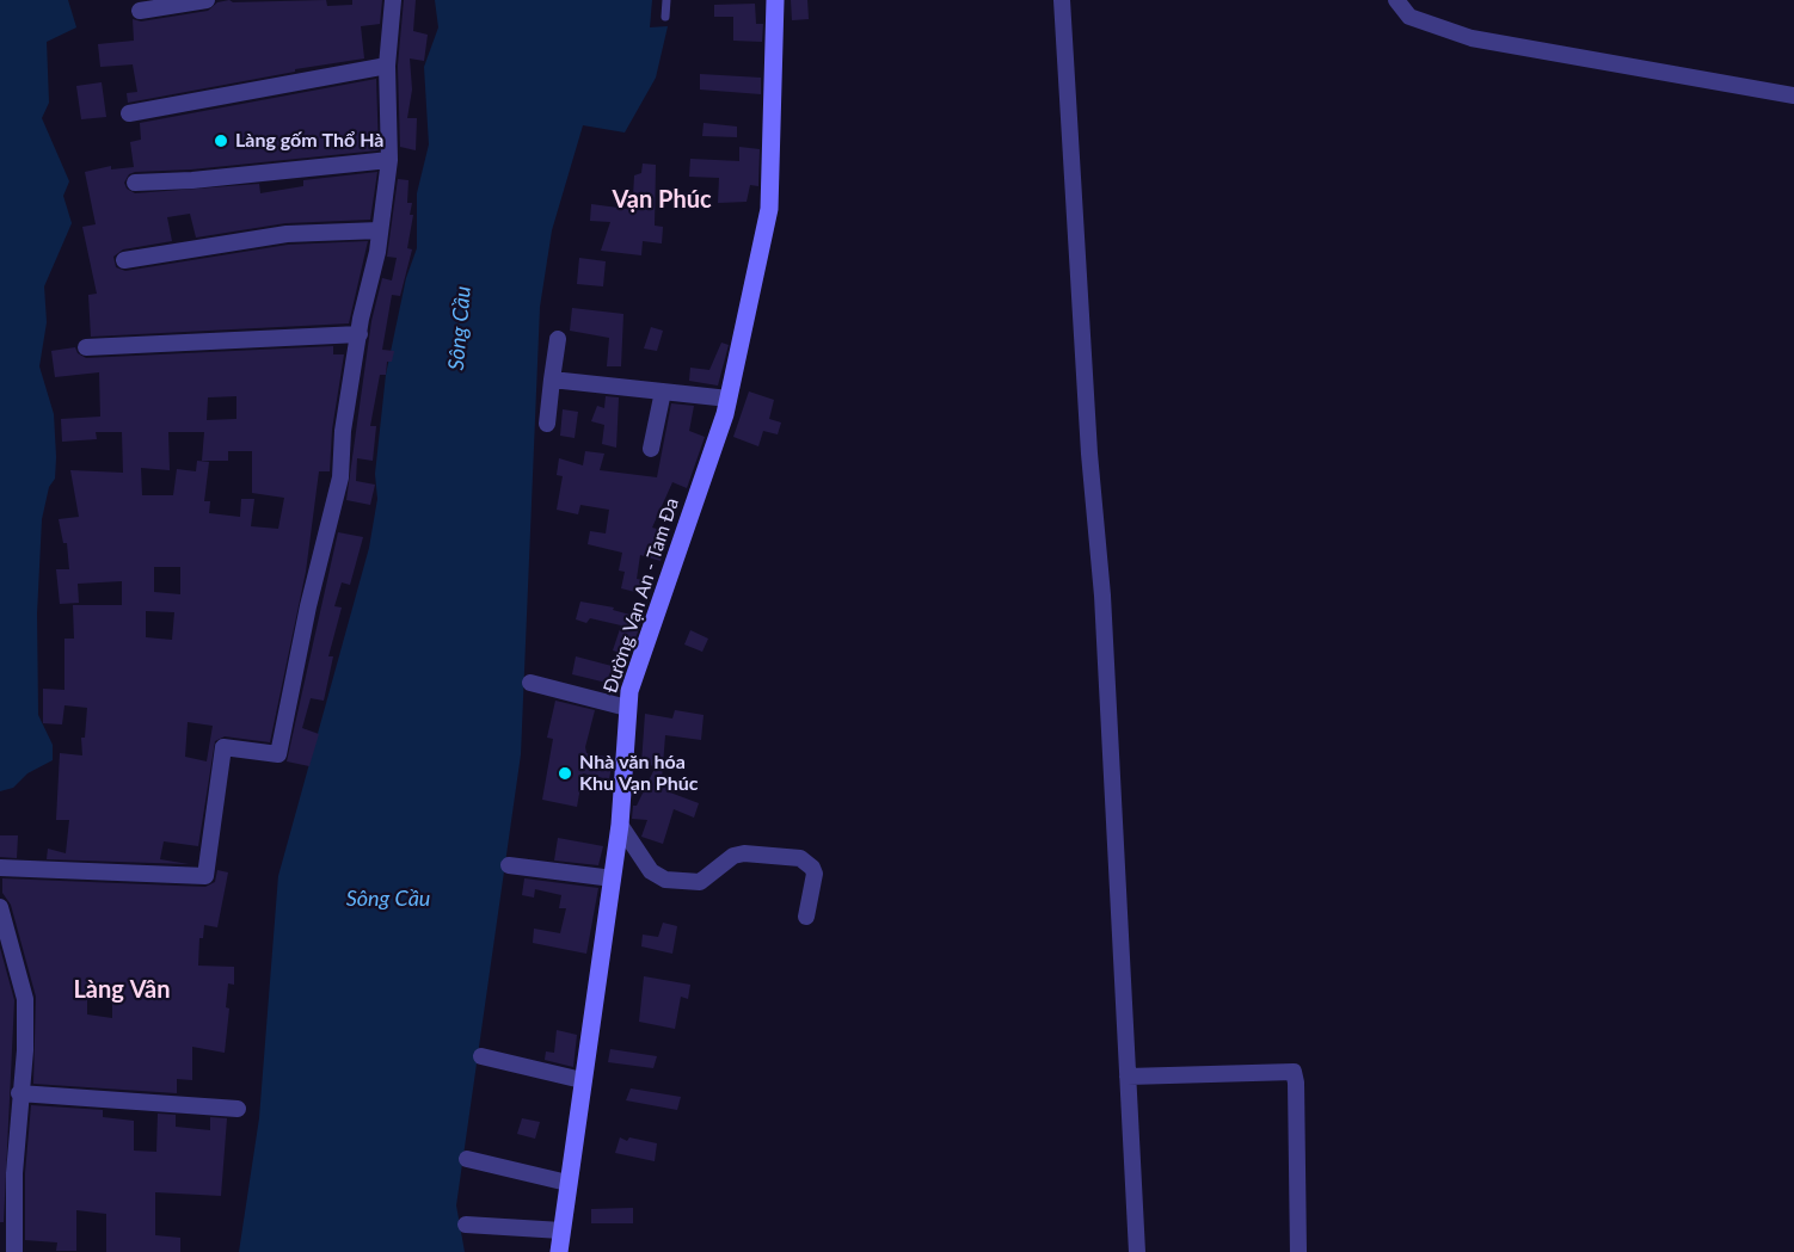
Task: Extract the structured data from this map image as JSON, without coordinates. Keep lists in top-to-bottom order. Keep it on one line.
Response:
{"streets":{"main road":["Đường Vạn An - Tam Đa"]},"districts":["Vạn Phúc","Làng Vân"],"water":["Sông Cầu"],"places":["Làng gốm Thổ Hà","Nhà văn hóa Khu Vạn Phúc"]}
